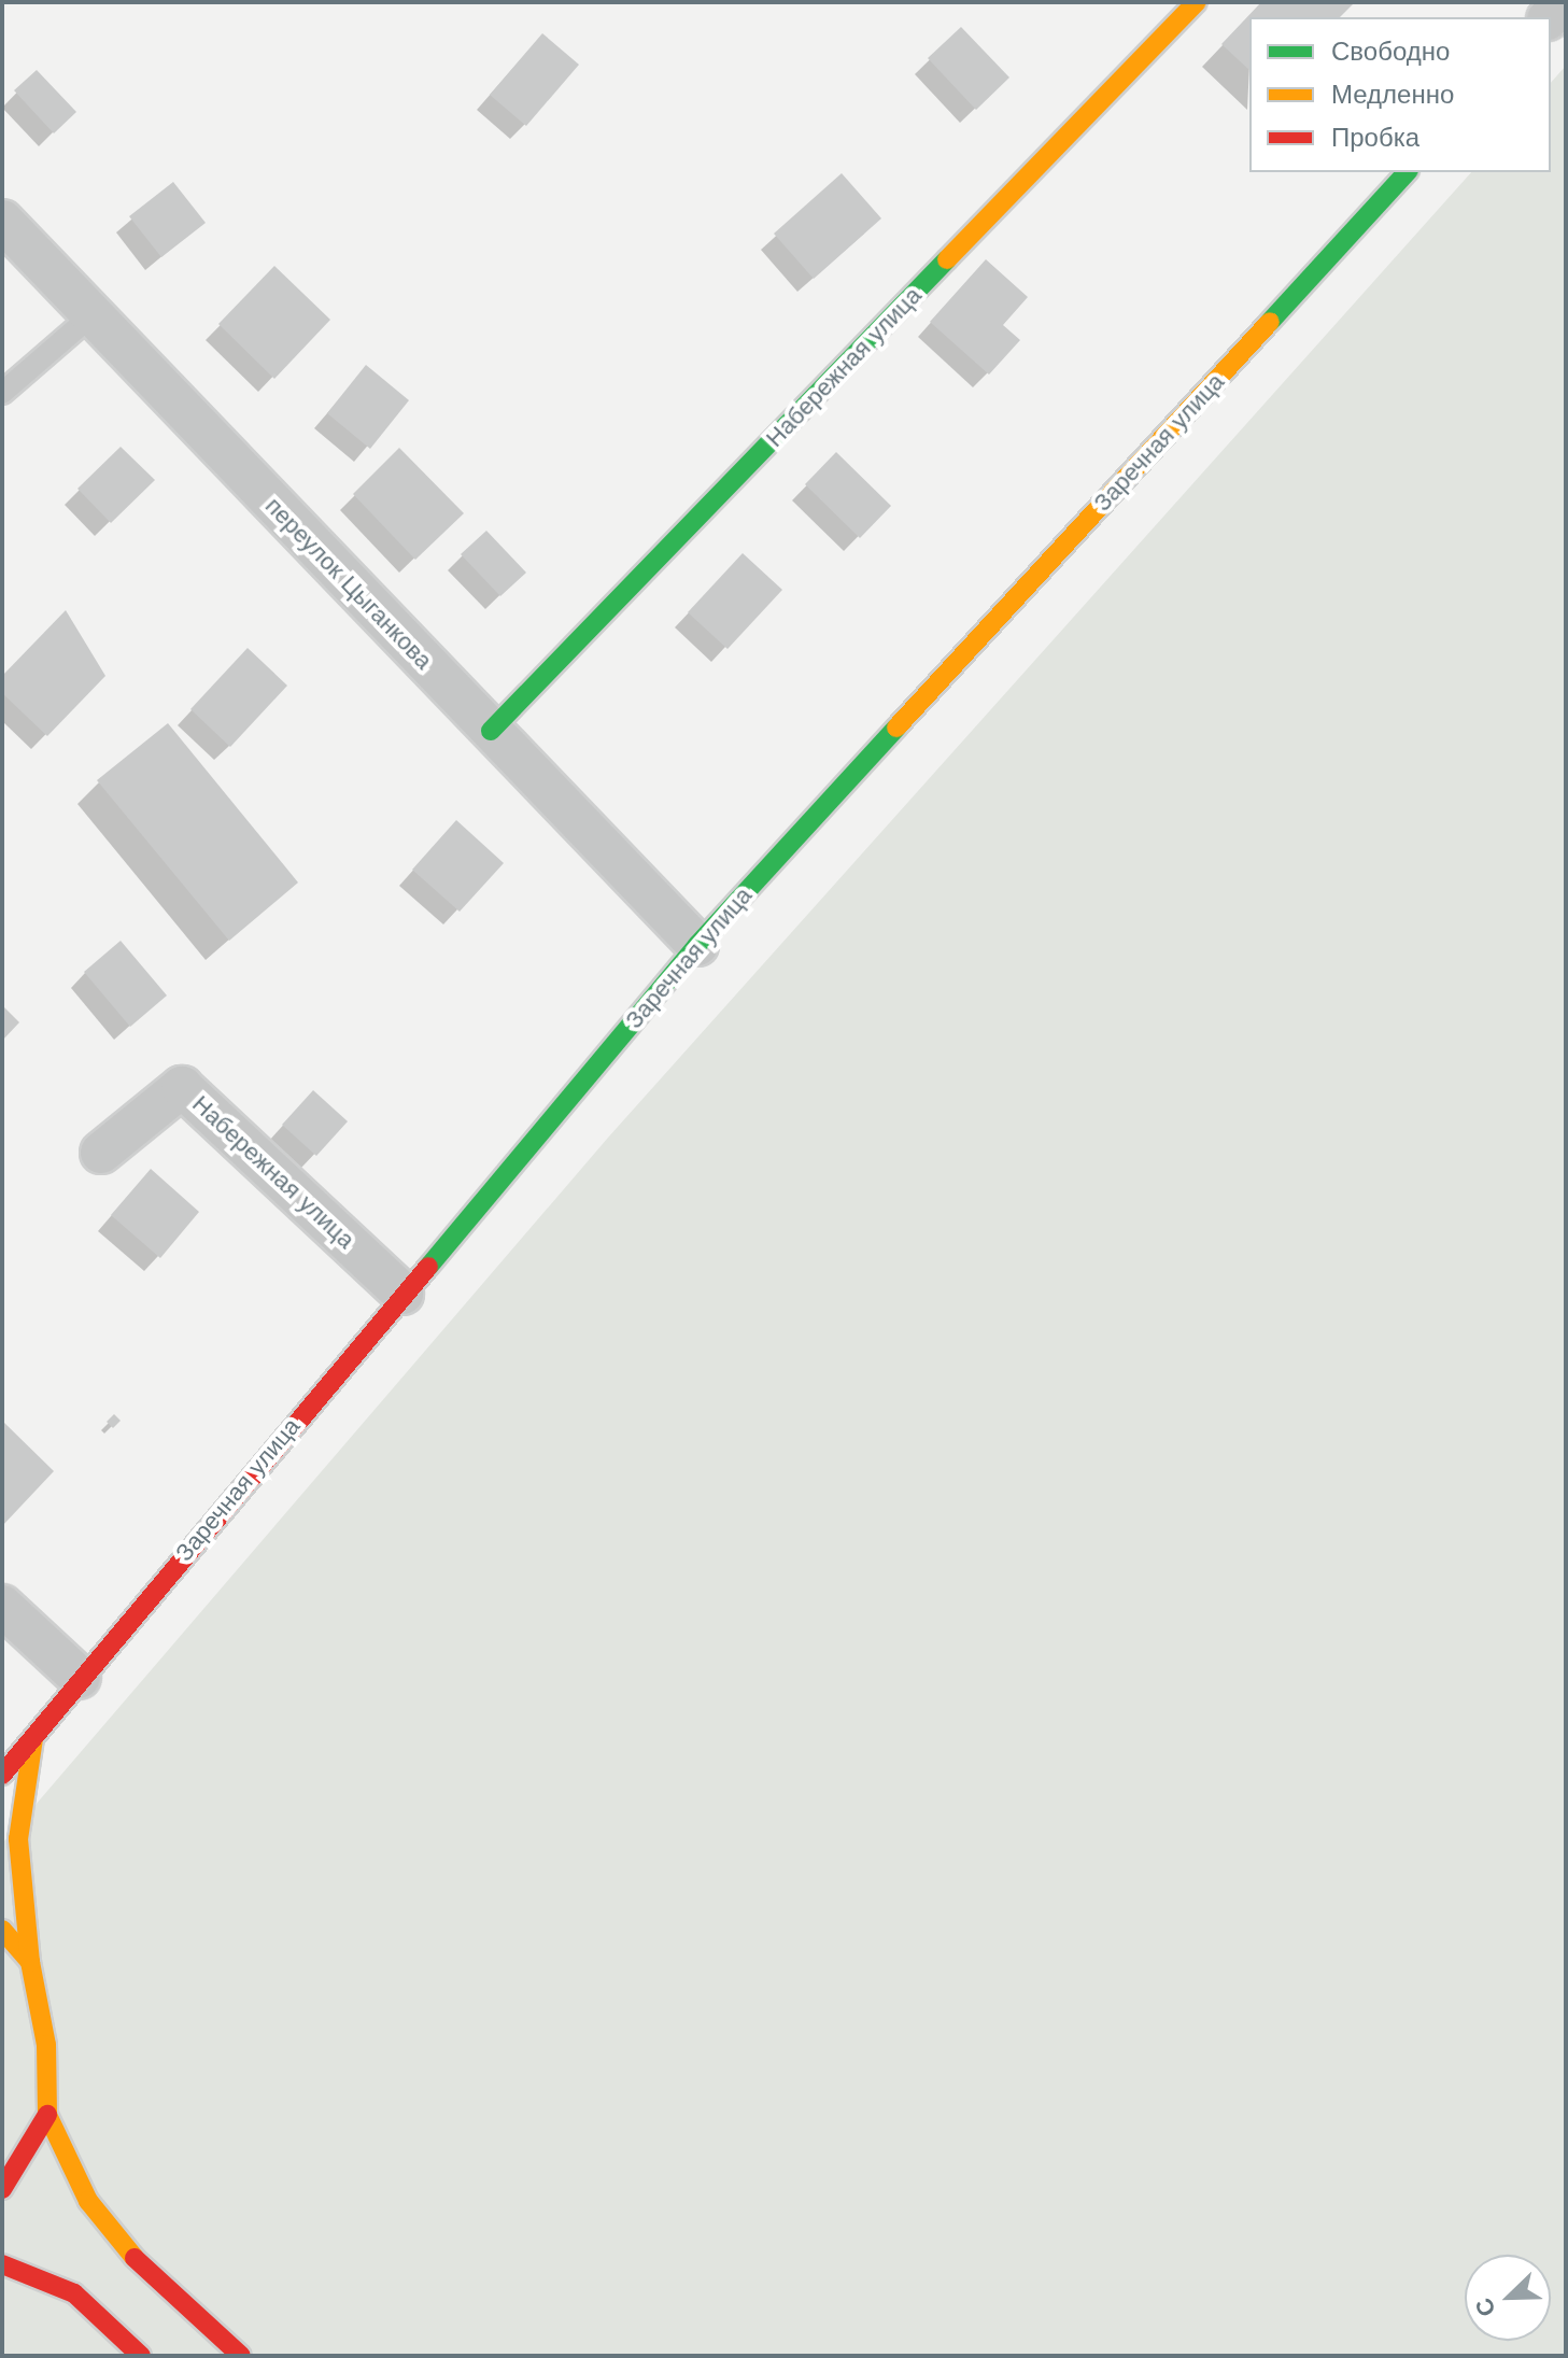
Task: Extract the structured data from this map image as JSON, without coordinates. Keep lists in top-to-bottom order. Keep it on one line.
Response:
{"streets":{"street":["Набережная улица","Заречная улица","переулок Цыганкова"]},"crossings":[["Набережная улица","Заречная улица"],["Набережная улица","переулок Цыганкова"],["Заречная улица","переулок Цыганкова"]],"legend":["Свободно","Медленно","Пробка"],"north":"bottom left"}
